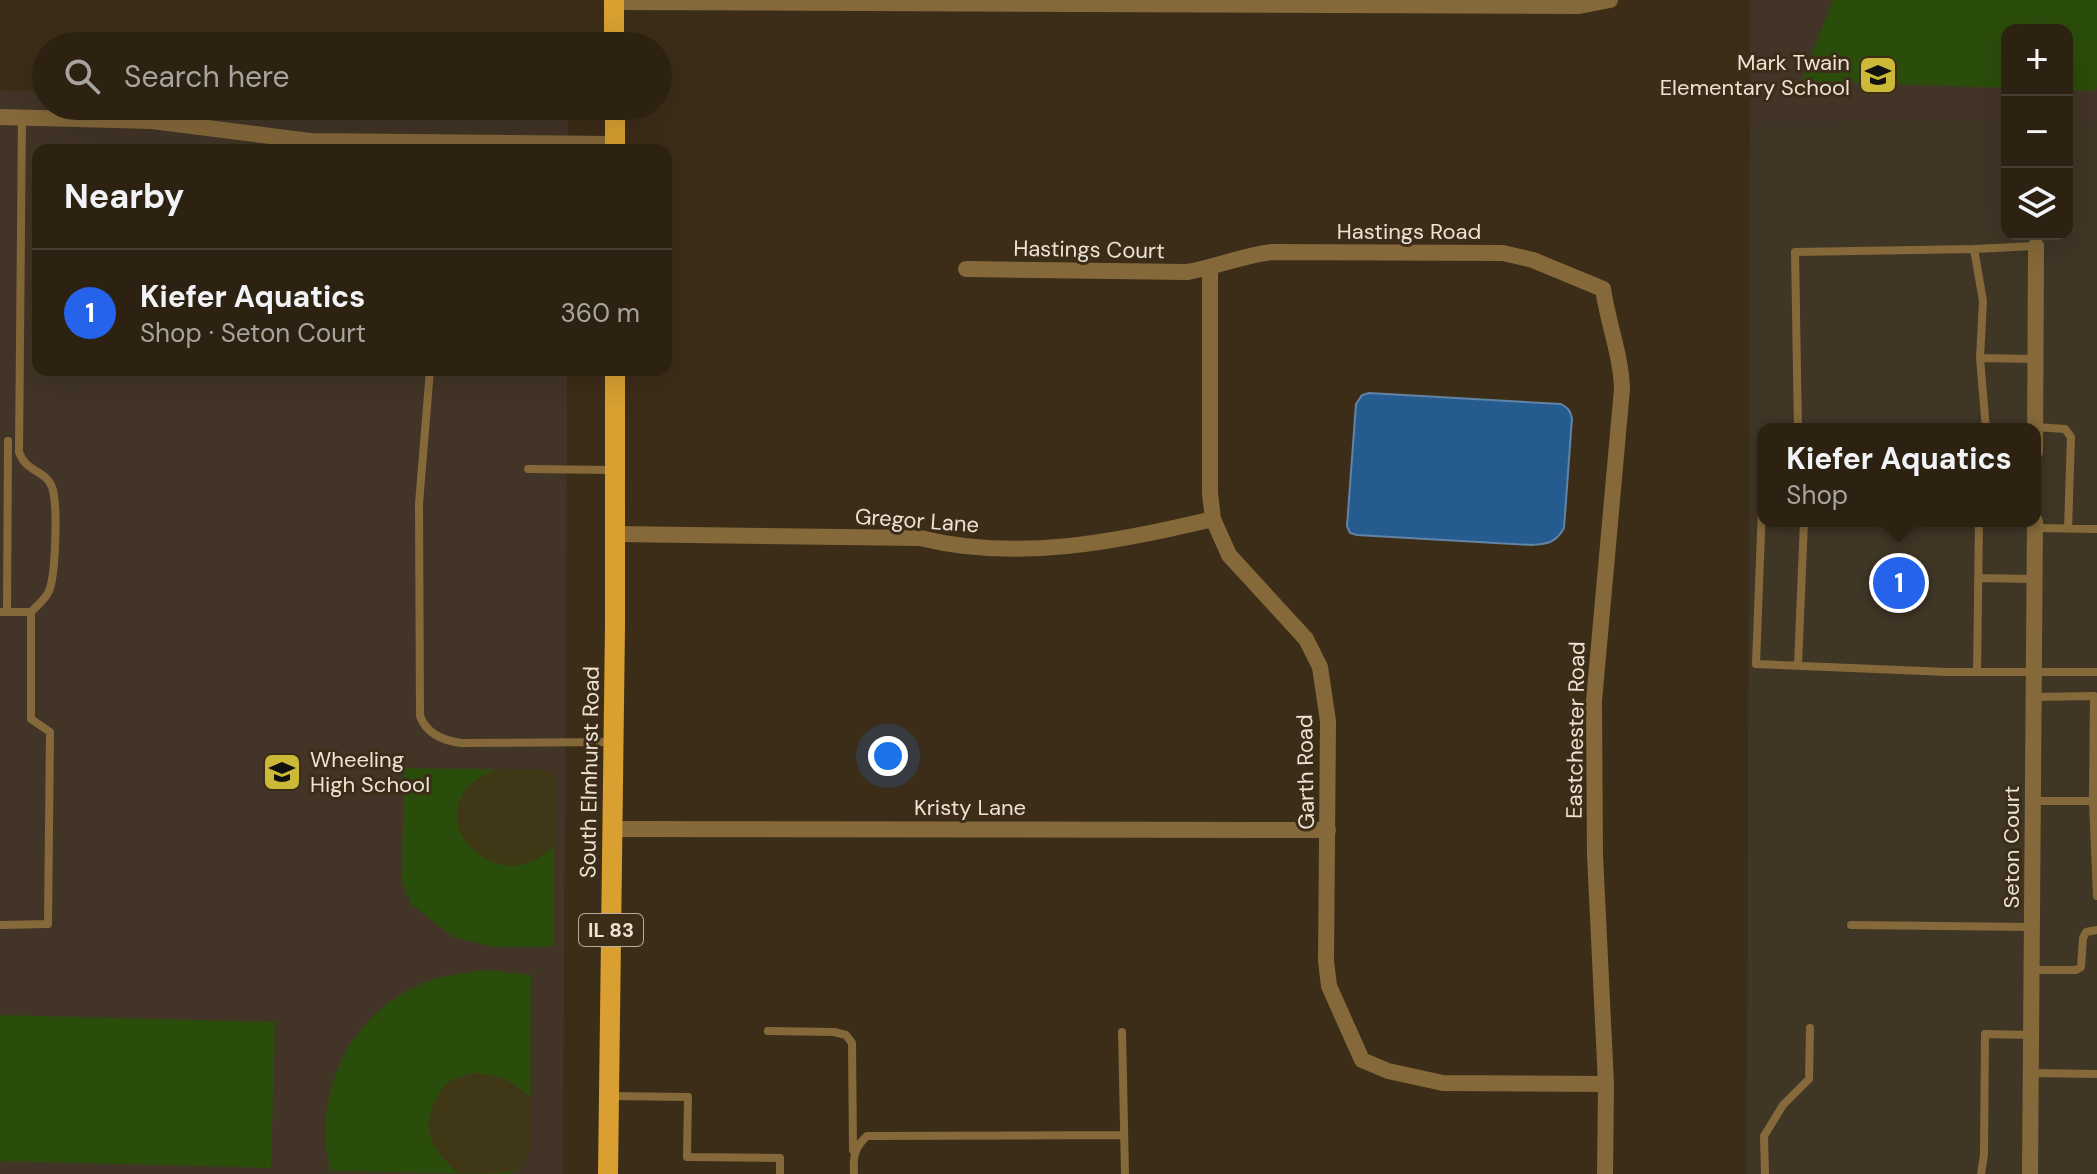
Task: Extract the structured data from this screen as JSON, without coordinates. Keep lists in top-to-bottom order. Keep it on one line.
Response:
{"streets":{"main road":["South Elmhurst Road","IL 83"],"street":["Hastings Road","Hastings Court","Gregor Lane","Eastchester Road","Garth Road","Kristy Lane","Seton Court"]},"crossings":[["Hastings Road","Hastings Court"],["Hastings Road","Eastchester Road"],["Hastings Road","Garth Road"],["Hastings Court","Garth Road"],["Gregor Lane","South Elmhurst Road"],["Gregor Lane","Garth Road"],["Eastchester Road","Garth Road"],["South Elmhurst Road","Kristy Lane"],["Garth Road","Kristy Lane"]],"places":{"school or university":["Mark Twain Elementary School","Wheeling High School"]},"page":{"map_buttons":["+","−"],"search":"Search here","heading":"Nearby","list":[{"mark":"1","name":"Kiefer Aquatics","note":"Shop · Seton Court","value":"360 m"}],"popup":["Kiefer Aquatics","Shop"],"pins":"1"}}
